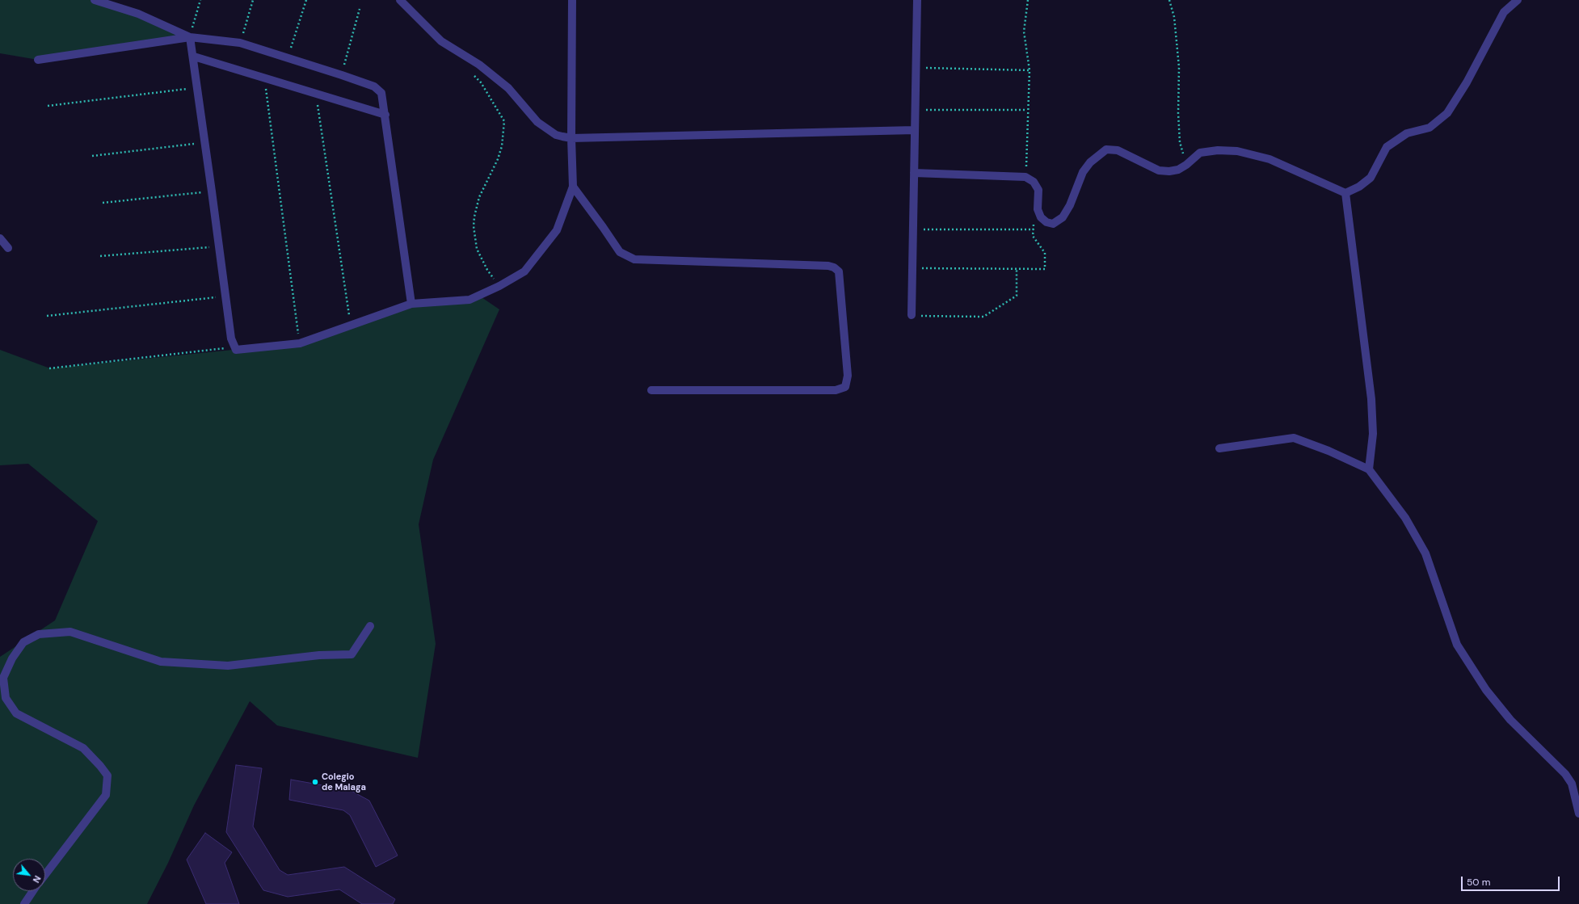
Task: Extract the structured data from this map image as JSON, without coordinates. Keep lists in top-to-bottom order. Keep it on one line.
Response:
{"places":["Colegio de Malaga"],"scale_bar":"50 m","north":"bottom right"}
